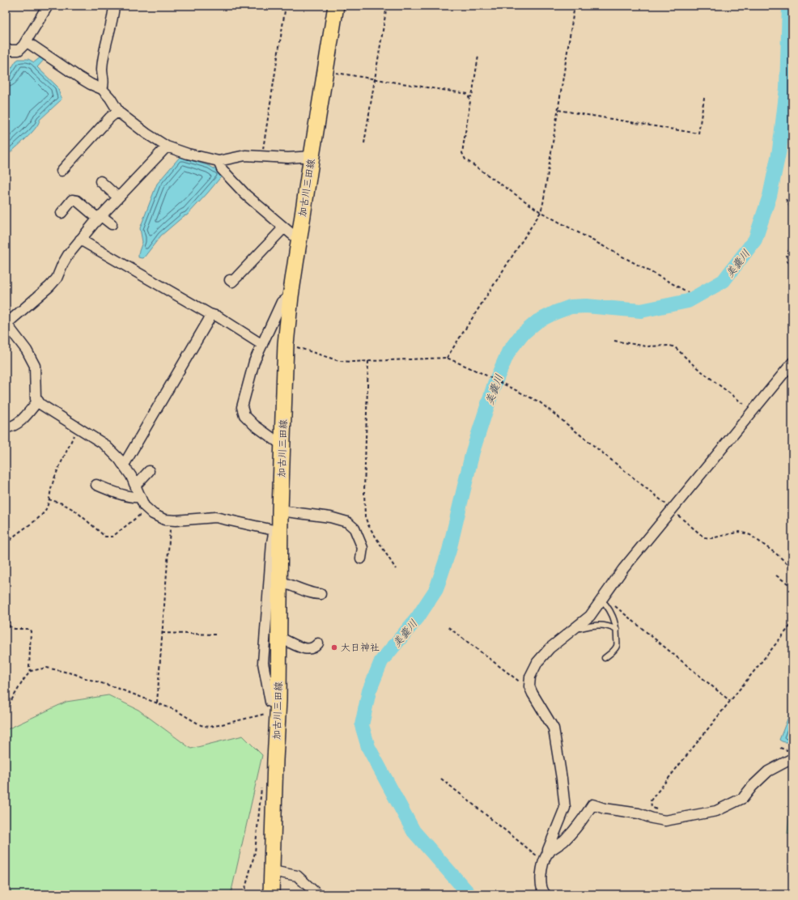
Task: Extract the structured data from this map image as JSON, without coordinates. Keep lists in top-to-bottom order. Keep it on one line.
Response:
{"streets":{"main road":["加古川三田線"]},"water":["美嚢川"],"places":["大日神社"]}
